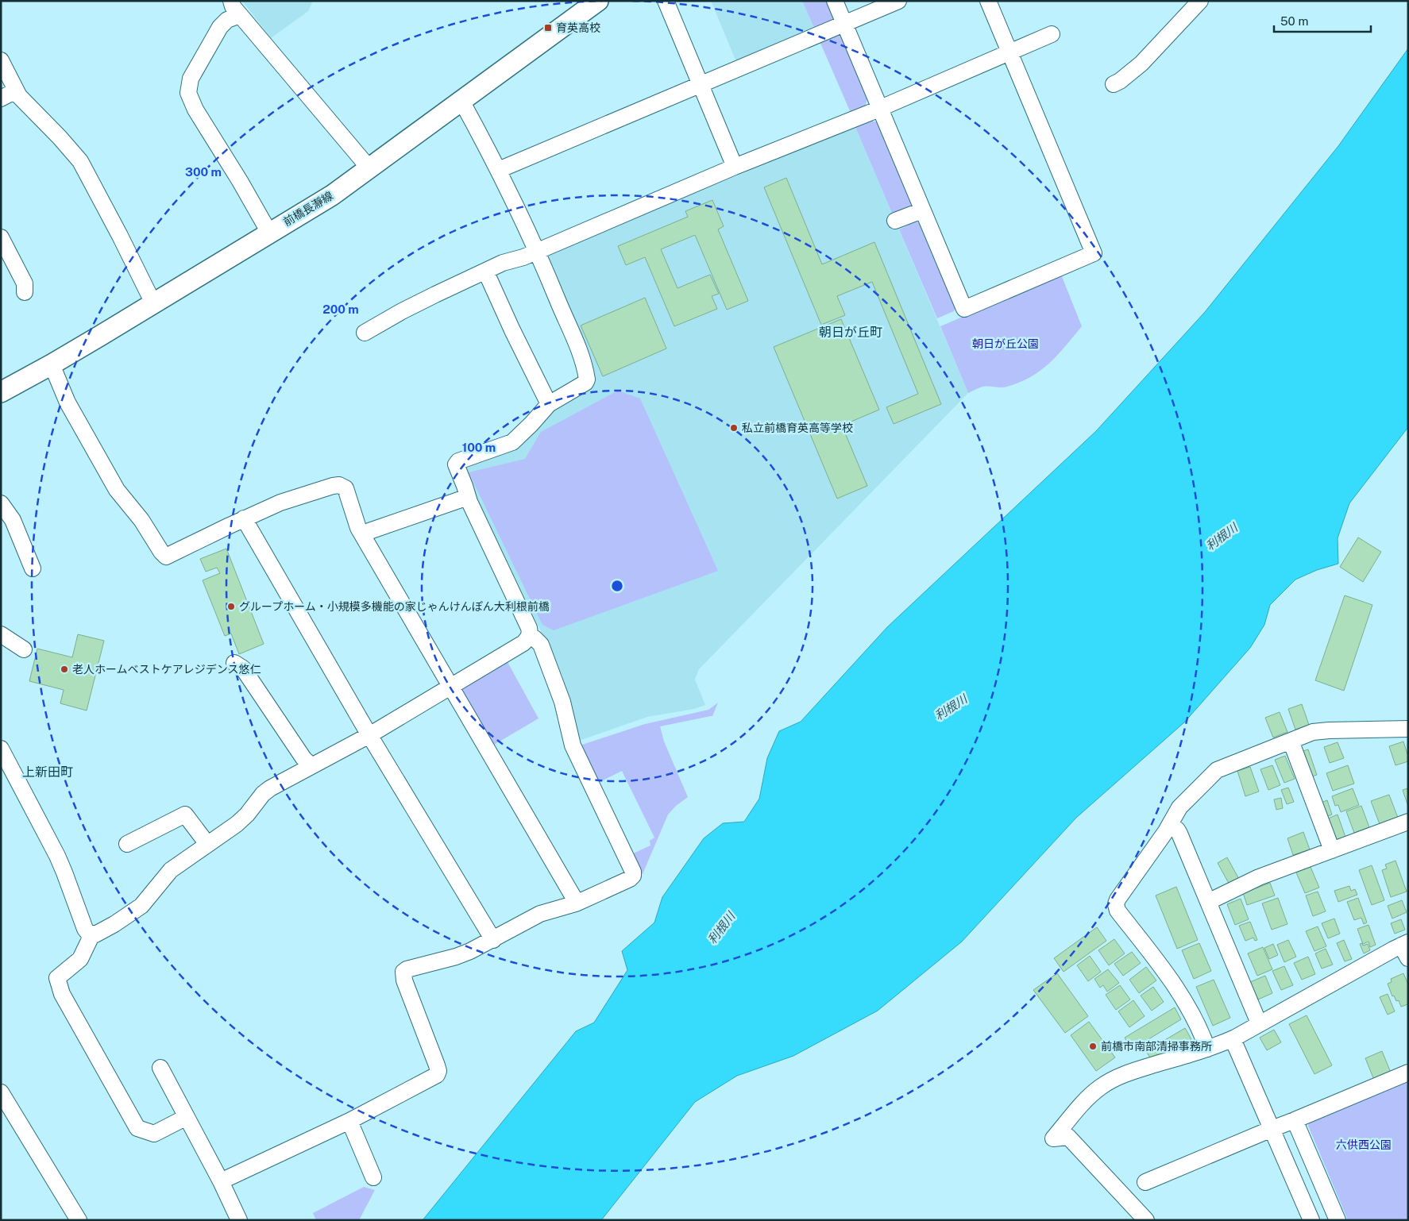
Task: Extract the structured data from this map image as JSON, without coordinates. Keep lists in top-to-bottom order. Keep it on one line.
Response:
{"streets":{"main road":["前橋長瀞線"]},"districts":["朝日が丘町","上新田町"],"water":["利根川"],"parks":["朝日が丘公園","六供西公園"],"places":{"transit":["育英高校"],"other":["私立前橋育英高等学校","グループホーム・小規模多機能の家じゃんけんぽん大利根前橋","老人ホームベストケアレジデンス悠仁","前橋市南部清掃事務所"]},"scale_bar":"50 m","rings":["300 m","200 m","100 m"]}
